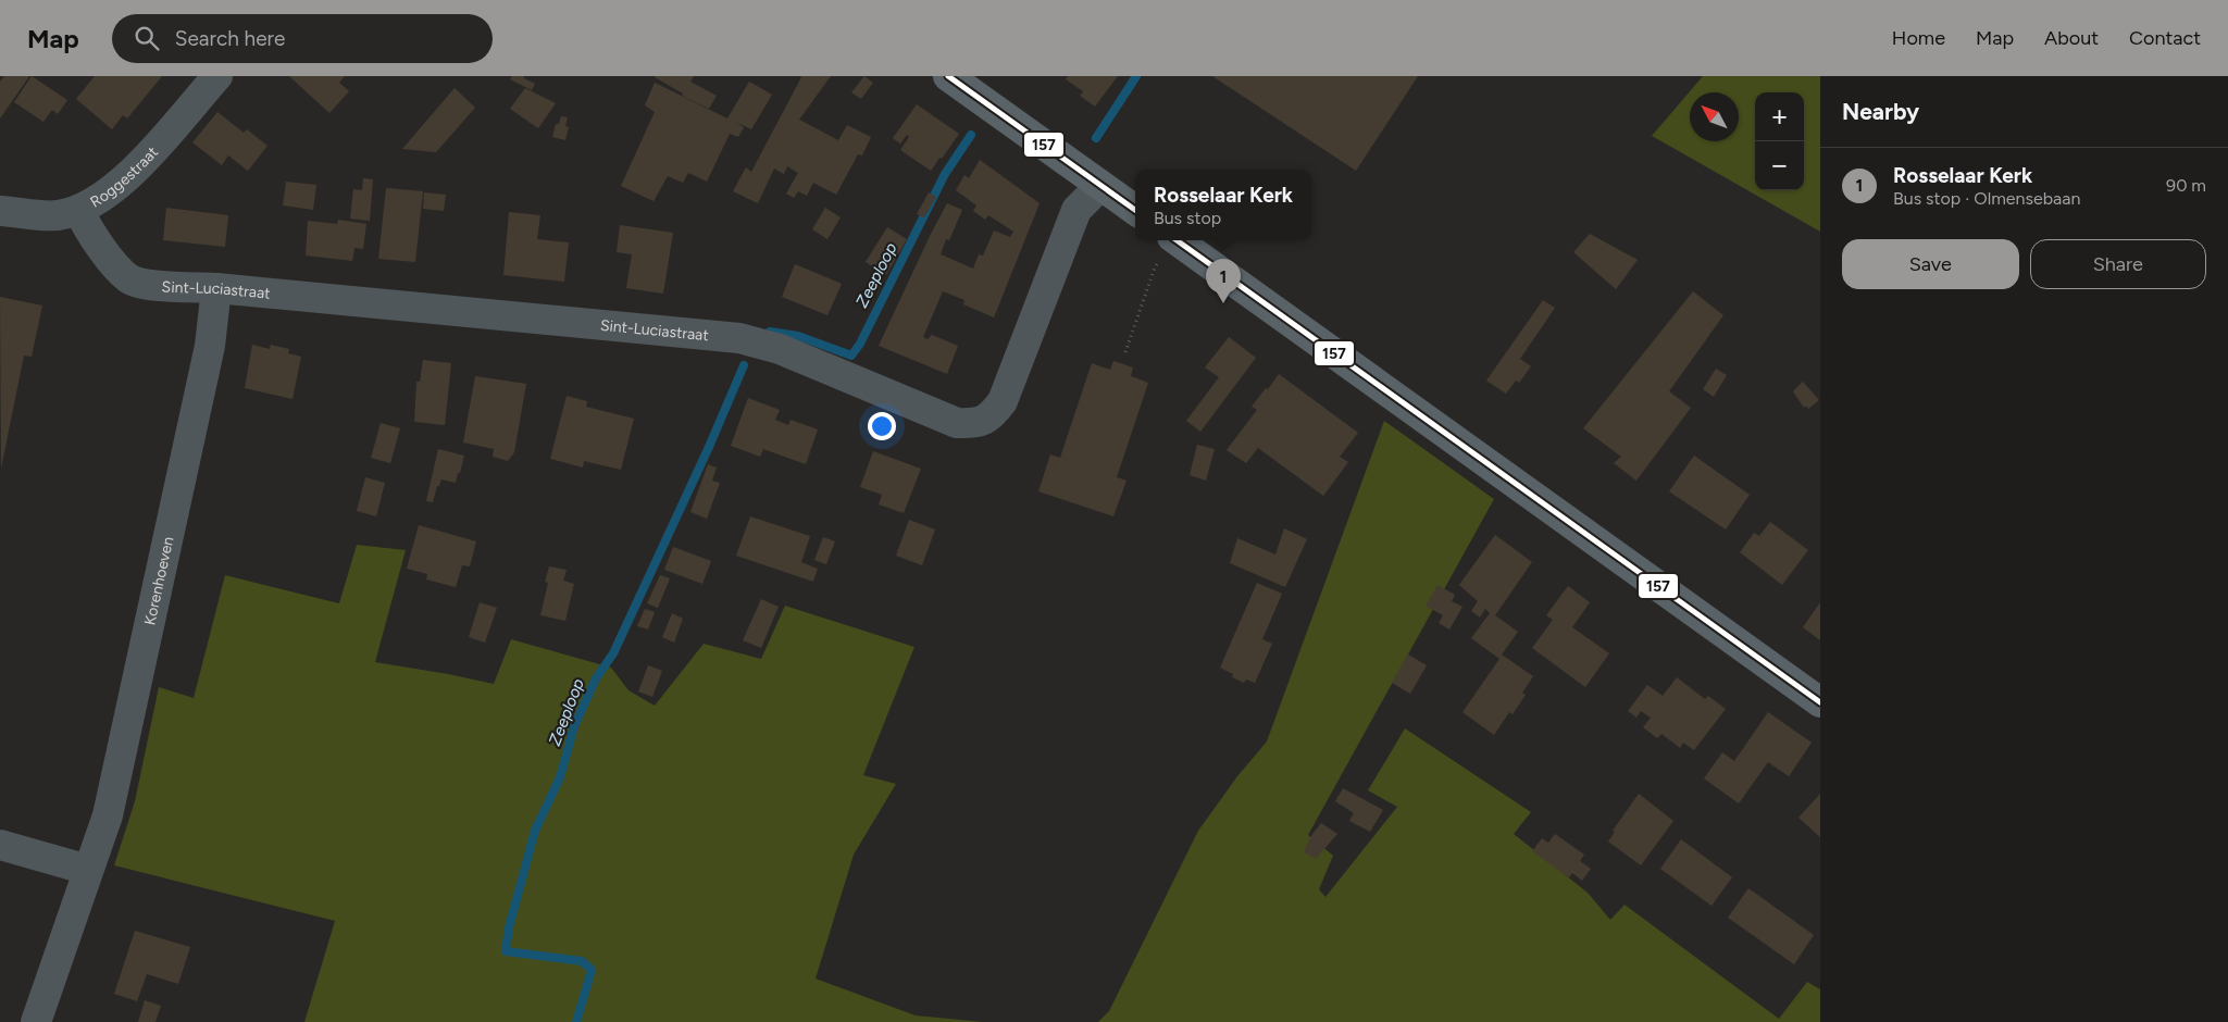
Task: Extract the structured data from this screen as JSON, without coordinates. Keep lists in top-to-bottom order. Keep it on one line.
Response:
{"streets":{"street":["Roggestraat","Sint-Luciastraat","Korenhoeven"]},"crossings":[["Roggestraat","Sint-Luciastraat"],["Sint-Luciastraat","Korenhoeven"]],"water":["Zeeploop"],"lines":["transit line 157"],"north":"top left","page":{"header":"Map","search":"Search here","nav":["Home","Map","About","Contact"],"heading":"Nearby","map_buttons":["+","−"],"list":[{"mark":"1","name":"Rosselaar Kerk","note":"Bus stop · Olmensebaan","value":"90 m"}],"popup":["Rosselaar Kerk","Bus stop"],"buttons":["Save","Share"],"pins":"1"}}
